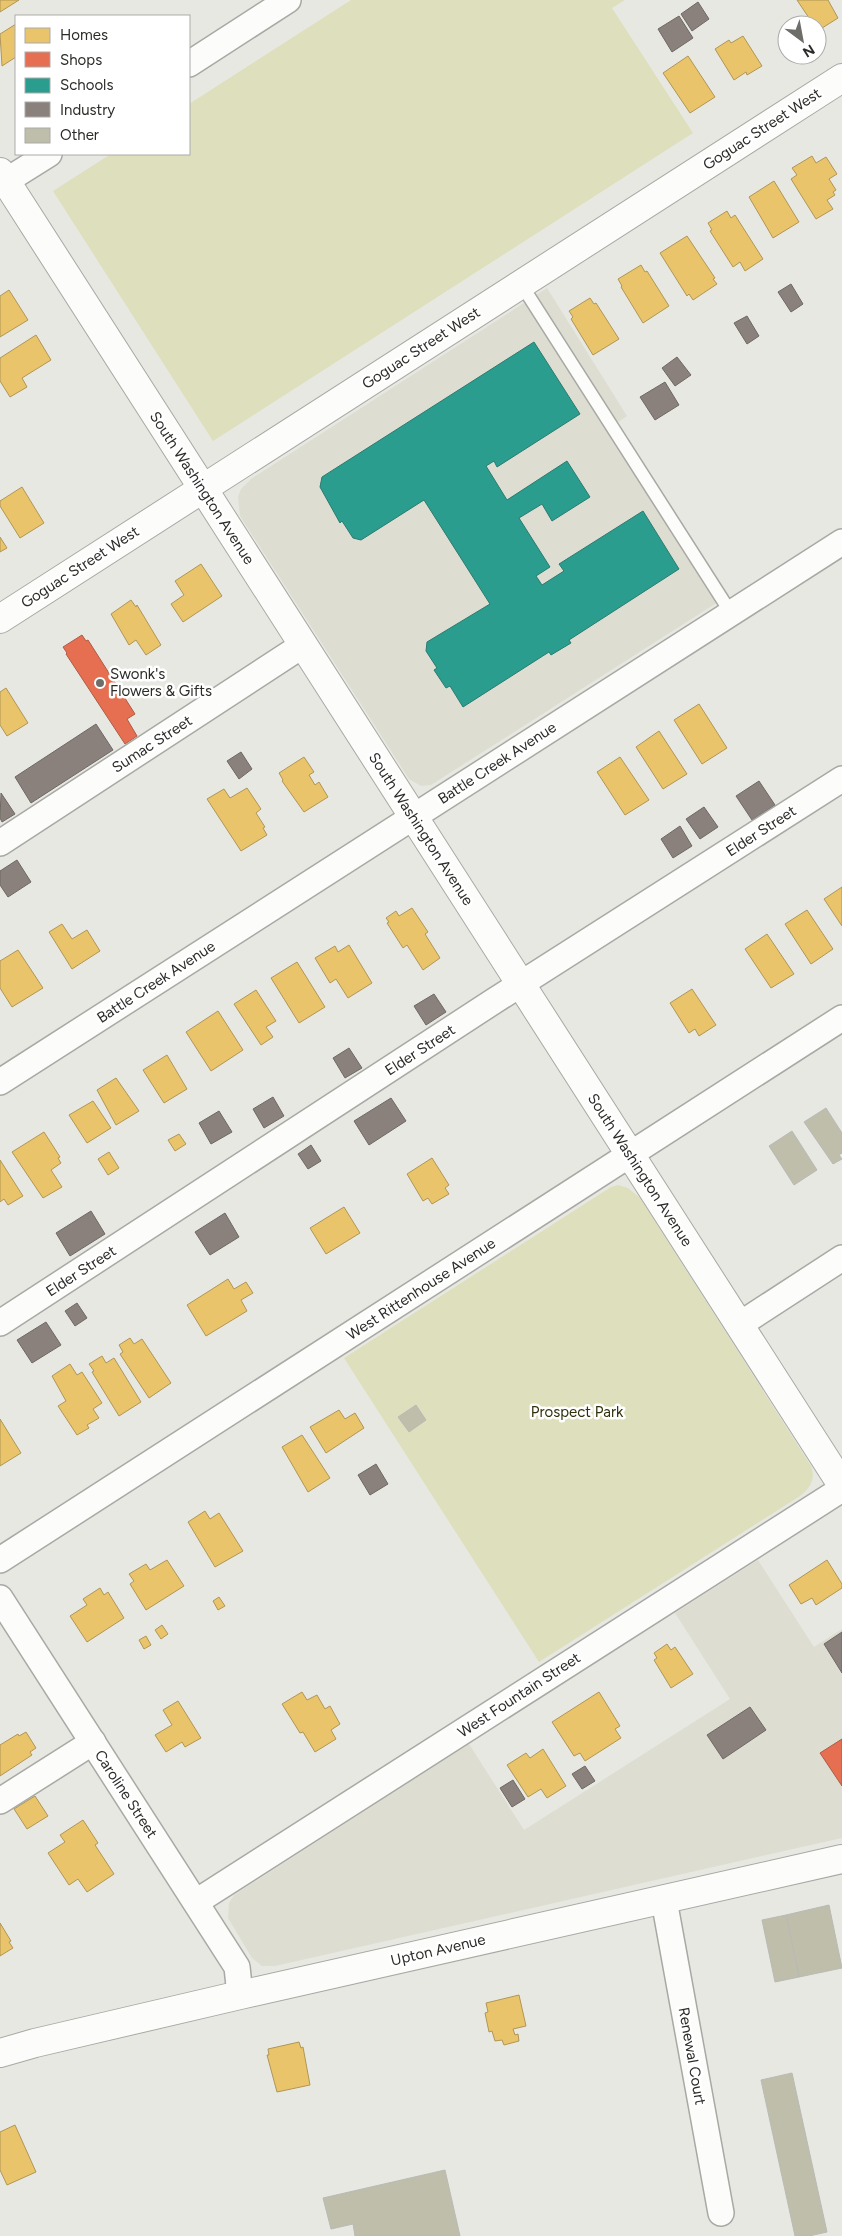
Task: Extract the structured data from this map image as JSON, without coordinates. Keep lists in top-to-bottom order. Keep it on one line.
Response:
{"streets":{"street":["Goguac Street West","South Washington Avenue","Sumac Street","Battle Creek Avenue","Elder Street","West Rittenhouse Avenue","West Fountain Street","Caroline Street","Upton Avenue","Renewal Court"]},"crossings":[["Goguac Street West","South Washington Avenue"],["South Washington Avenue","Sumac Street"],["South Washington Avenue","Battle Creek Avenue"],["South Washington Avenue","Elder Street"],["South Washington Avenue","West Rittenhouse Avenue"],["South Washington Avenue","West Fountain Street"],["West Fountain Street","Caroline Street"],["Caroline Street","Upton Avenue"],["Upton Avenue","Renewal Court"]],"parks":["Prospect Park"],"places":["Swonk's Flowers & Gifts"],"legend":["Homes","Shops","Schools","Industry","Other"],"north":"bottom right"}
